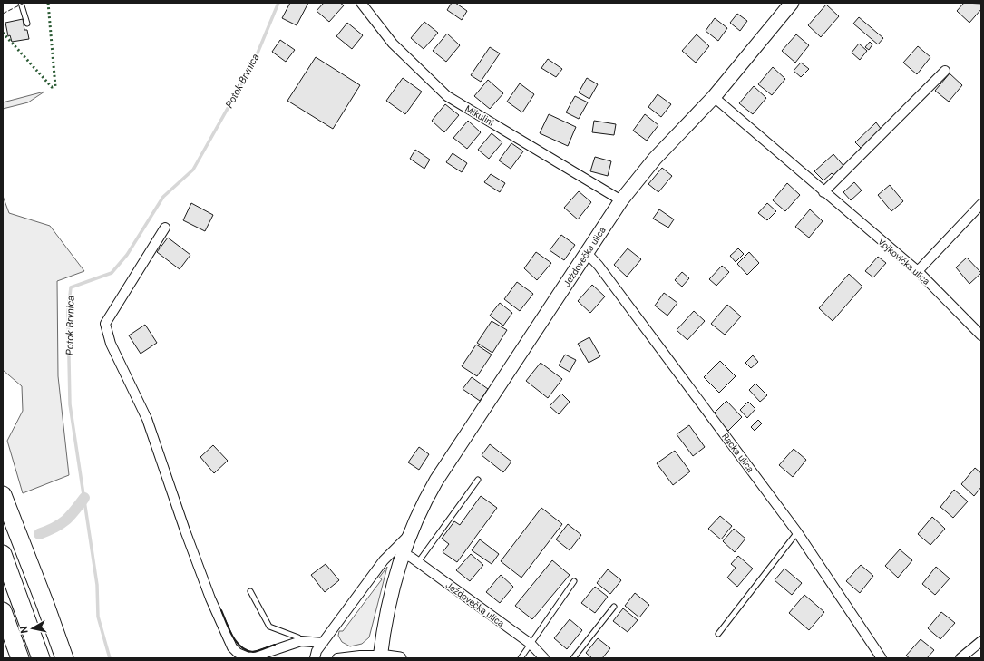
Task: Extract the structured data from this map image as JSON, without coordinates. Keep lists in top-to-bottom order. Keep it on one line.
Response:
{"streets":{"main road":["Ježdovečka ulica"],"street":["Mikulini","Vojkovička ulica","Racka ulica"]},"crossings":[["Mikulini","Ježdovečka ulica"],["Ježdovečka ulica","Vojkovička ulica"],["Ježdovečka ulica","Racka ulica"]],"water":["Potok Brvnica"],"north":"left"}
